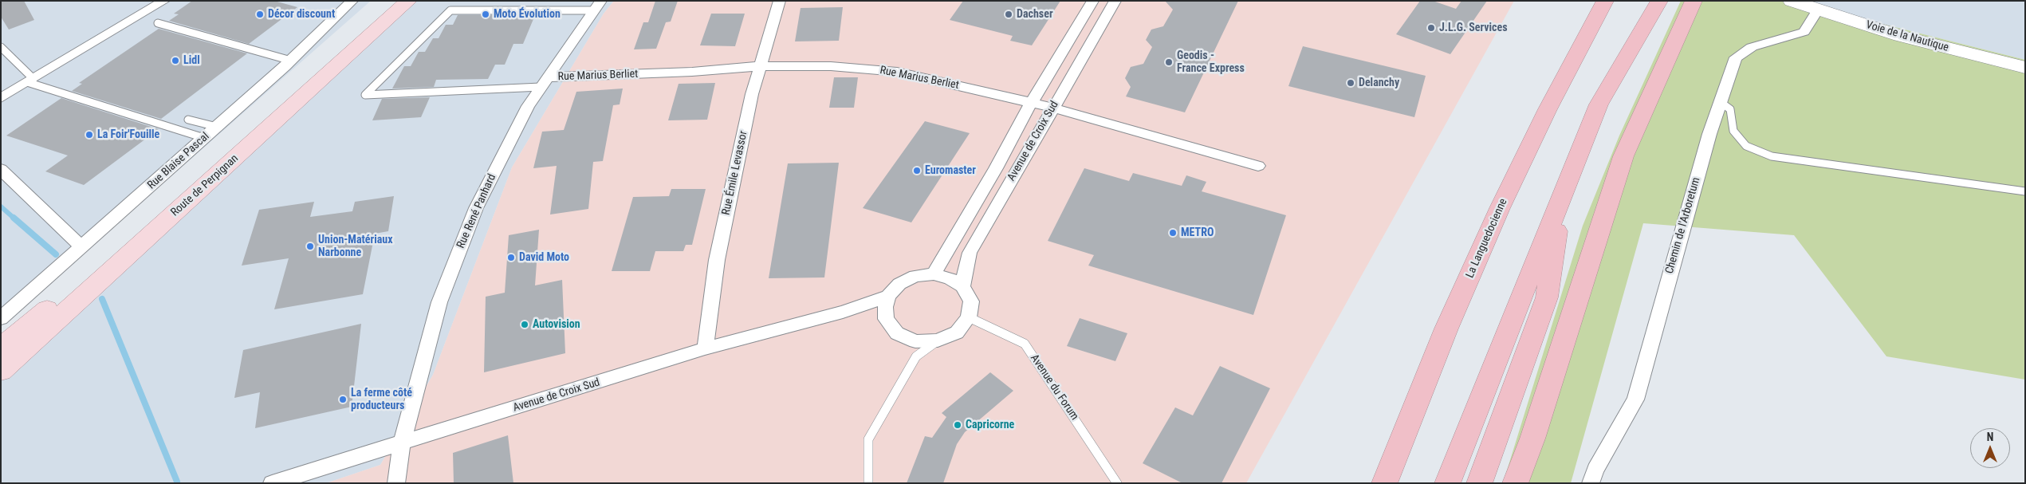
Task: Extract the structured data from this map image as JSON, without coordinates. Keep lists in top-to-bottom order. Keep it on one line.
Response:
{"streets":{"highway":["La Languedocienne"],"main road":["Route de Perpignan"],"street":["Voie de la Nautique","Rue Marius Berliet","Avenue de Croix Sud","Rue Blaise Pascal","Rue Émile Levassor","Rue René Panhard","Chemin de l'Arboretum"],"lane":["Avenue du Forum"]},"crossings":[["Voie de la Nautique","Chemin de l'Arboretum"],["Rue Marius Berliet","Avenue de Croix Sud"],["Rue Marius Berliet","Rue Émile Levassor"],["Rue Marius Berliet","Rue René Panhard"],["Avenue de Croix Sud","Rue Émile Levassor"],["Avenue de Croix Sud","Rue René Panhard"],["Avenue de Croix Sud","Avenue du Forum"]],"places":["Décor discount","Moto Évolution","Dachser","J.L.G. Services","Lidl","Geodis - France Express","Delanchy","La Foir'Fouille","Euromaster","METRO","Union-Matériaux Narbonne","David Moto","Autovision","La ferme côté producteurs","Capricorne"],"north":"top"}
